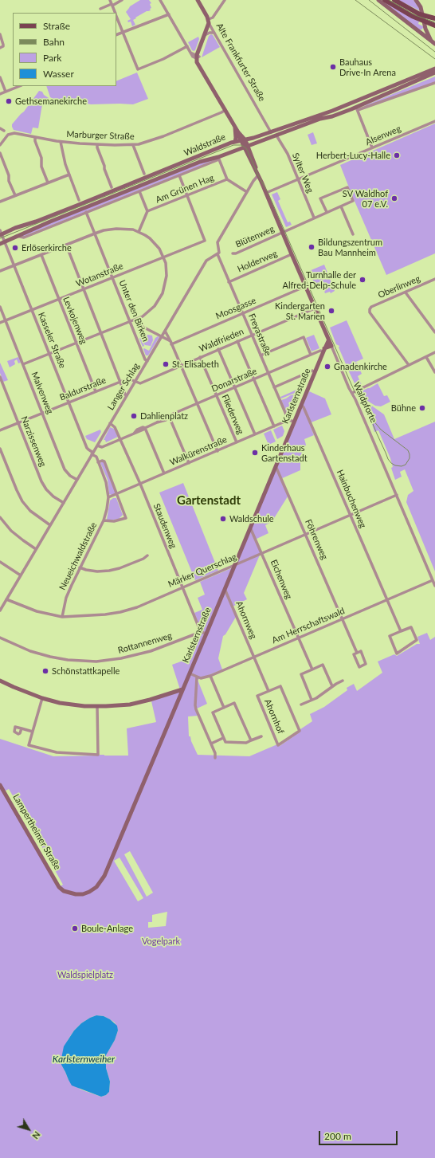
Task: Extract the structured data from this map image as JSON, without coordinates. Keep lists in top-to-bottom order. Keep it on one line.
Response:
{"streets":{"street":["Alte Frankfurter Straße","Marburger Straße","Alsenweg","Waldstraße","Sylter Weg","Am Grünen Hag","Blütenweg","Holderweg","Wotanstraße","Oberlinweg","Moosgasse","Unter den Birken","Levkojenweg","Freyastraße","Kasseler Straße","Waldfrieden","Donarstraße","Langer Schlag","Baldurstraße","Malvenweg","Karlsternstraße","Waldpforte","Fliederweg","Narzissenweg","Walkürenstraße","Hainbuchenweg","Staudenweg","Föhrenweg","Neueichwaldstraße","Märker Querschlag","Eichenweg","Ahornweg","Am Herrschaftswald","Rottannenweg","Ahornhof","Lampertheimer Straße"]},"crossings":[["Alte Frankfurter Straße","Waldstraße"],["Marburger Straße","Waldpforte"],["Alsenweg","Sylter Weg"],["Alsenweg","Waldpforte"],["Waldstraße","Sylter Weg"],["Waldstraße","Am Grünen Hag"],["Waldstraße","Unter den Birken"],["Waldstraße","Kasseler Straße"],["Waldstraße","Waldpforte"],["Sylter Weg","Blütenweg"],["Am Grünen Hag","Wotanstraße"],["Blütenweg","Waldpforte"],["Holderweg","Freyastraße"],["Holderweg","Waldpforte"],["Wotanstraße","Unter den Birken"],["Wotanstraße","Levkojenweg"],["Wotanstraße","Kasseler Straße"],["Wotanstraße","Malvenweg"],["Moosgasse","Freyastraße"],["Moosgasse","Waldpforte"],["Unter den Birken","Langer Schlag"],["Levkojenweg","Baldurstraße"],["Freyastraße","Waldfrieden"],["Freyastraße","Donarstraße"],["Freyastraße","Langer Schlag"],["Freyastraße","Walkürenstraße"],["Kasseler Straße","Langer Schlag"],["Kasseler Straße","Baldurstraße"],["Kasseler Straße","Neueichwaldstraße"],["Waldfrieden","Langer Schlag"],["Waldfrieden","Baldurstraße"],["Waldfrieden","Waldpforte"],["Waldfrieden","Fliederweg"],["Donarstraße","Langer Schlag"],["Donarstraße","Karlsternstraße"],["Donarstraße","Fliederweg"],["Donarstraße","Staudenweg"],["Langer Schlag","Baldurstraße"],["Langer Schlag","Malvenweg"],["Langer Schlag","Narzissenweg"],["Langer Schlag","Staudenweg"],["Langer Schlag","Neueichwaldstraße"],["Langer Schlag","Märker Querschlag"],["Baldurstraße","Malvenweg"],["Baldurstraße","Narzissenweg"],["Karlsternstraße","Waldpforte"],["Karlsternstraße","Hainbuchenweg"],["Karlsternstraße","Föhrenweg"],["Karlsternstraße","Märker Querschlag"],["Karlsternstraße","Eichenweg"],["Karlsternstraße","Ahornweg"],["Karlsternstraße","Lampertheimer Straße"],["Waldpforte","Märker Querschlag"],["Waldpforte","Am Herrschaftswald"],["Fliederweg","Walkürenstraße"],["Walkürenstraße","Staudenweg"],["Walkürenstraße","Neueichwaldstraße"],["Hainbuchenweg","Märker Querschlag"],["Hainbuchenweg","Am Herrschaftswald"],["Staudenweg","Märker Querschlag"],["Staudenweg","Rottannenweg"],["Föhrenweg","Märker Querschlag"],["Föhrenweg","Am Herrschaftswald"],["Neueichwaldstraße","Märker Querschlag"],["Märker Querschlag","Eichenweg"],["Eichenweg","Am Herrschaftswald"],["Ahornweg","Am Herrschaftswald"],["Ahornweg","Ahornhof"],["Am Herrschaftswald","Ahornhof"]],"districts":["Gartenstadt"],"water":["Karlsternweiher"],"parks":["Vogelpark","Waldspielplatz"],"places":["Bauhaus Drive-In Arena","Gethsemanekirche","Herbert-Lucy-Halle","SV Waldhof 07 e.V.","Bildungszentrum Bau Mannheim","Erlöserkirche","Turnhalle der Alfred-Delp-Schule","Kindergarten St. Marien","St. Elisabeth","Gnadenkirche","Bühne","Dahlienplatz","Kinderhaus Gartenstadt","Waldschule","Schönstattkapelle","Boule-Anlage"],"legend":["Straße","Bahn","Park","Wasser"],"scale_bar":"200 m","north":"bottom right"}
